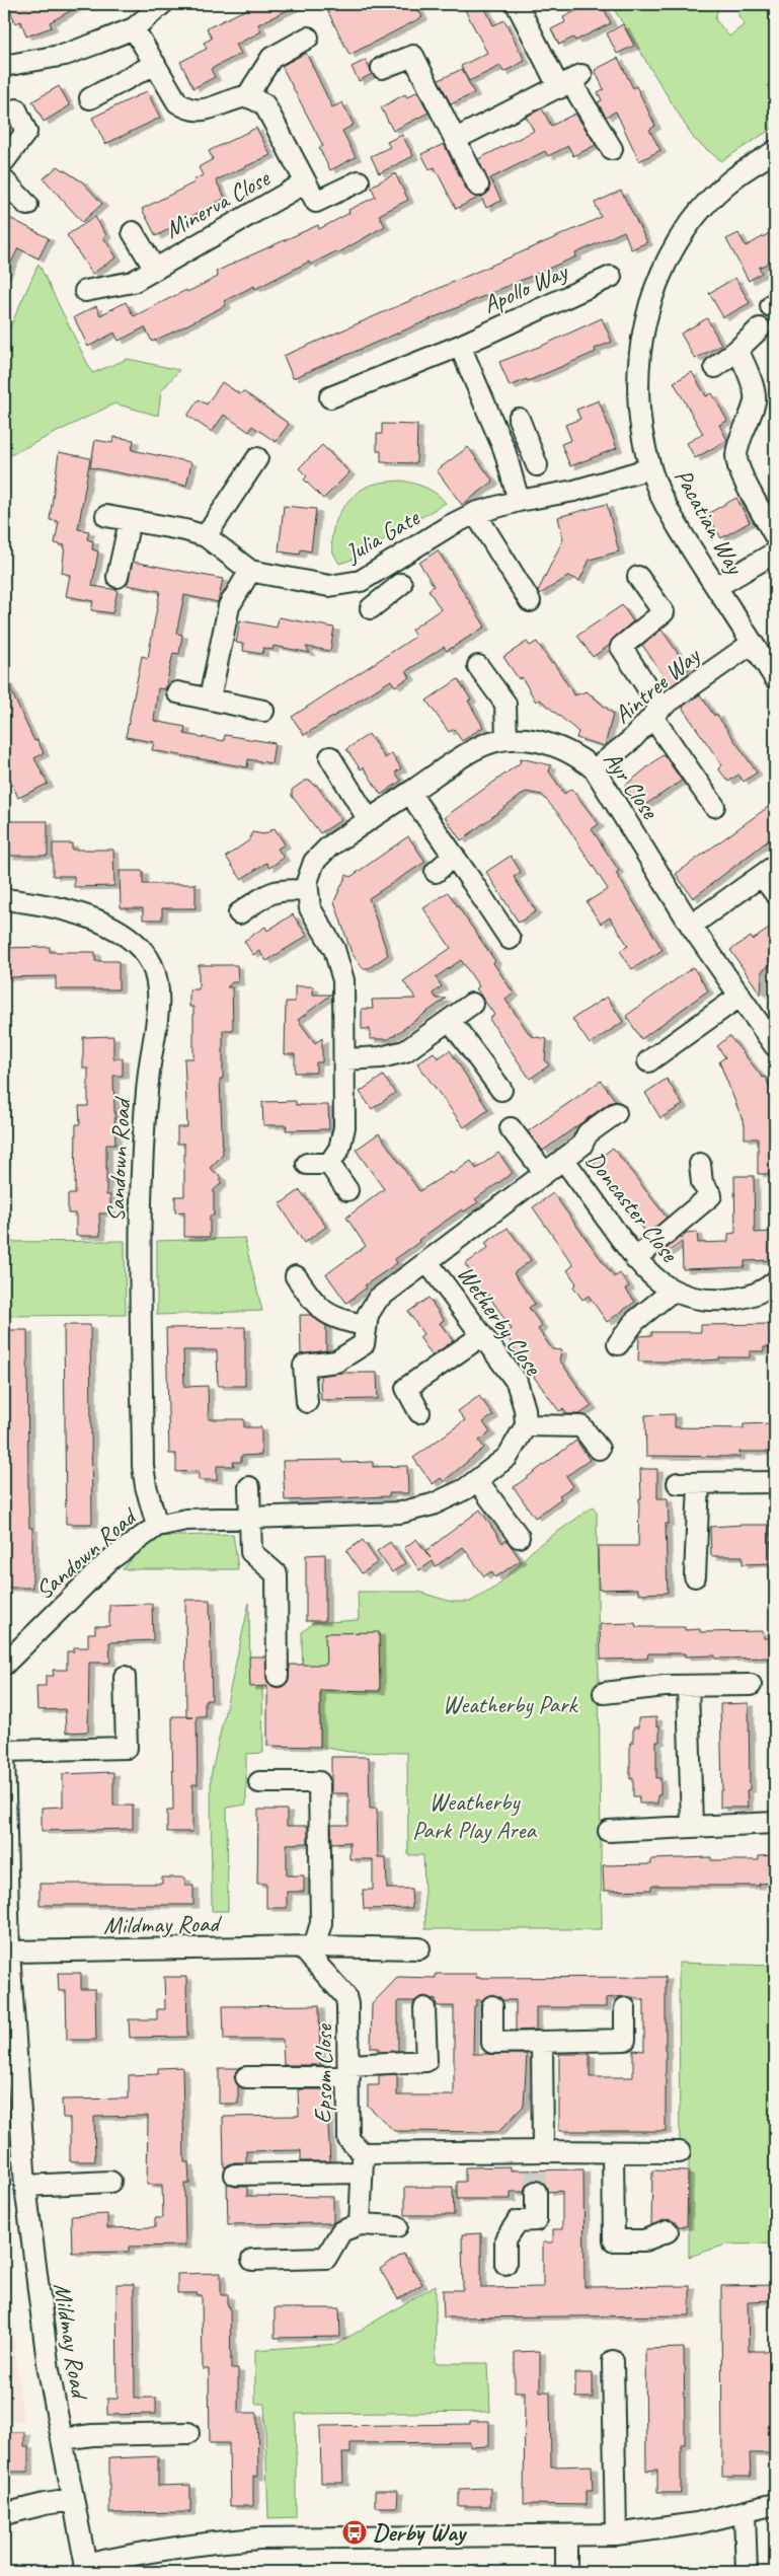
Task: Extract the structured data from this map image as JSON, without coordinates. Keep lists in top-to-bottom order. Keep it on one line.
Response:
{"streets":{"street":["Minerva Close","Apollo Way","Pacatian Way","Julia Gate","Aintree Way","Ayr Close","Sandown Road","Doncaster Close","Wetherby Close","Mildmay Road","Epsom Close"]},"crossings":[["Pacatian Way","Julia Gate"],["Pacatian Way","Aintree Way"],["Aintree Way","Ayr Close"],["Doncaster Close","Wetherby Close"],["Mildmay Road","Epsom Close"]],"parks":["Weatherby Park","Weatherby Park Play Area"],"places":{"bus stop":["Derby Way"]}}
